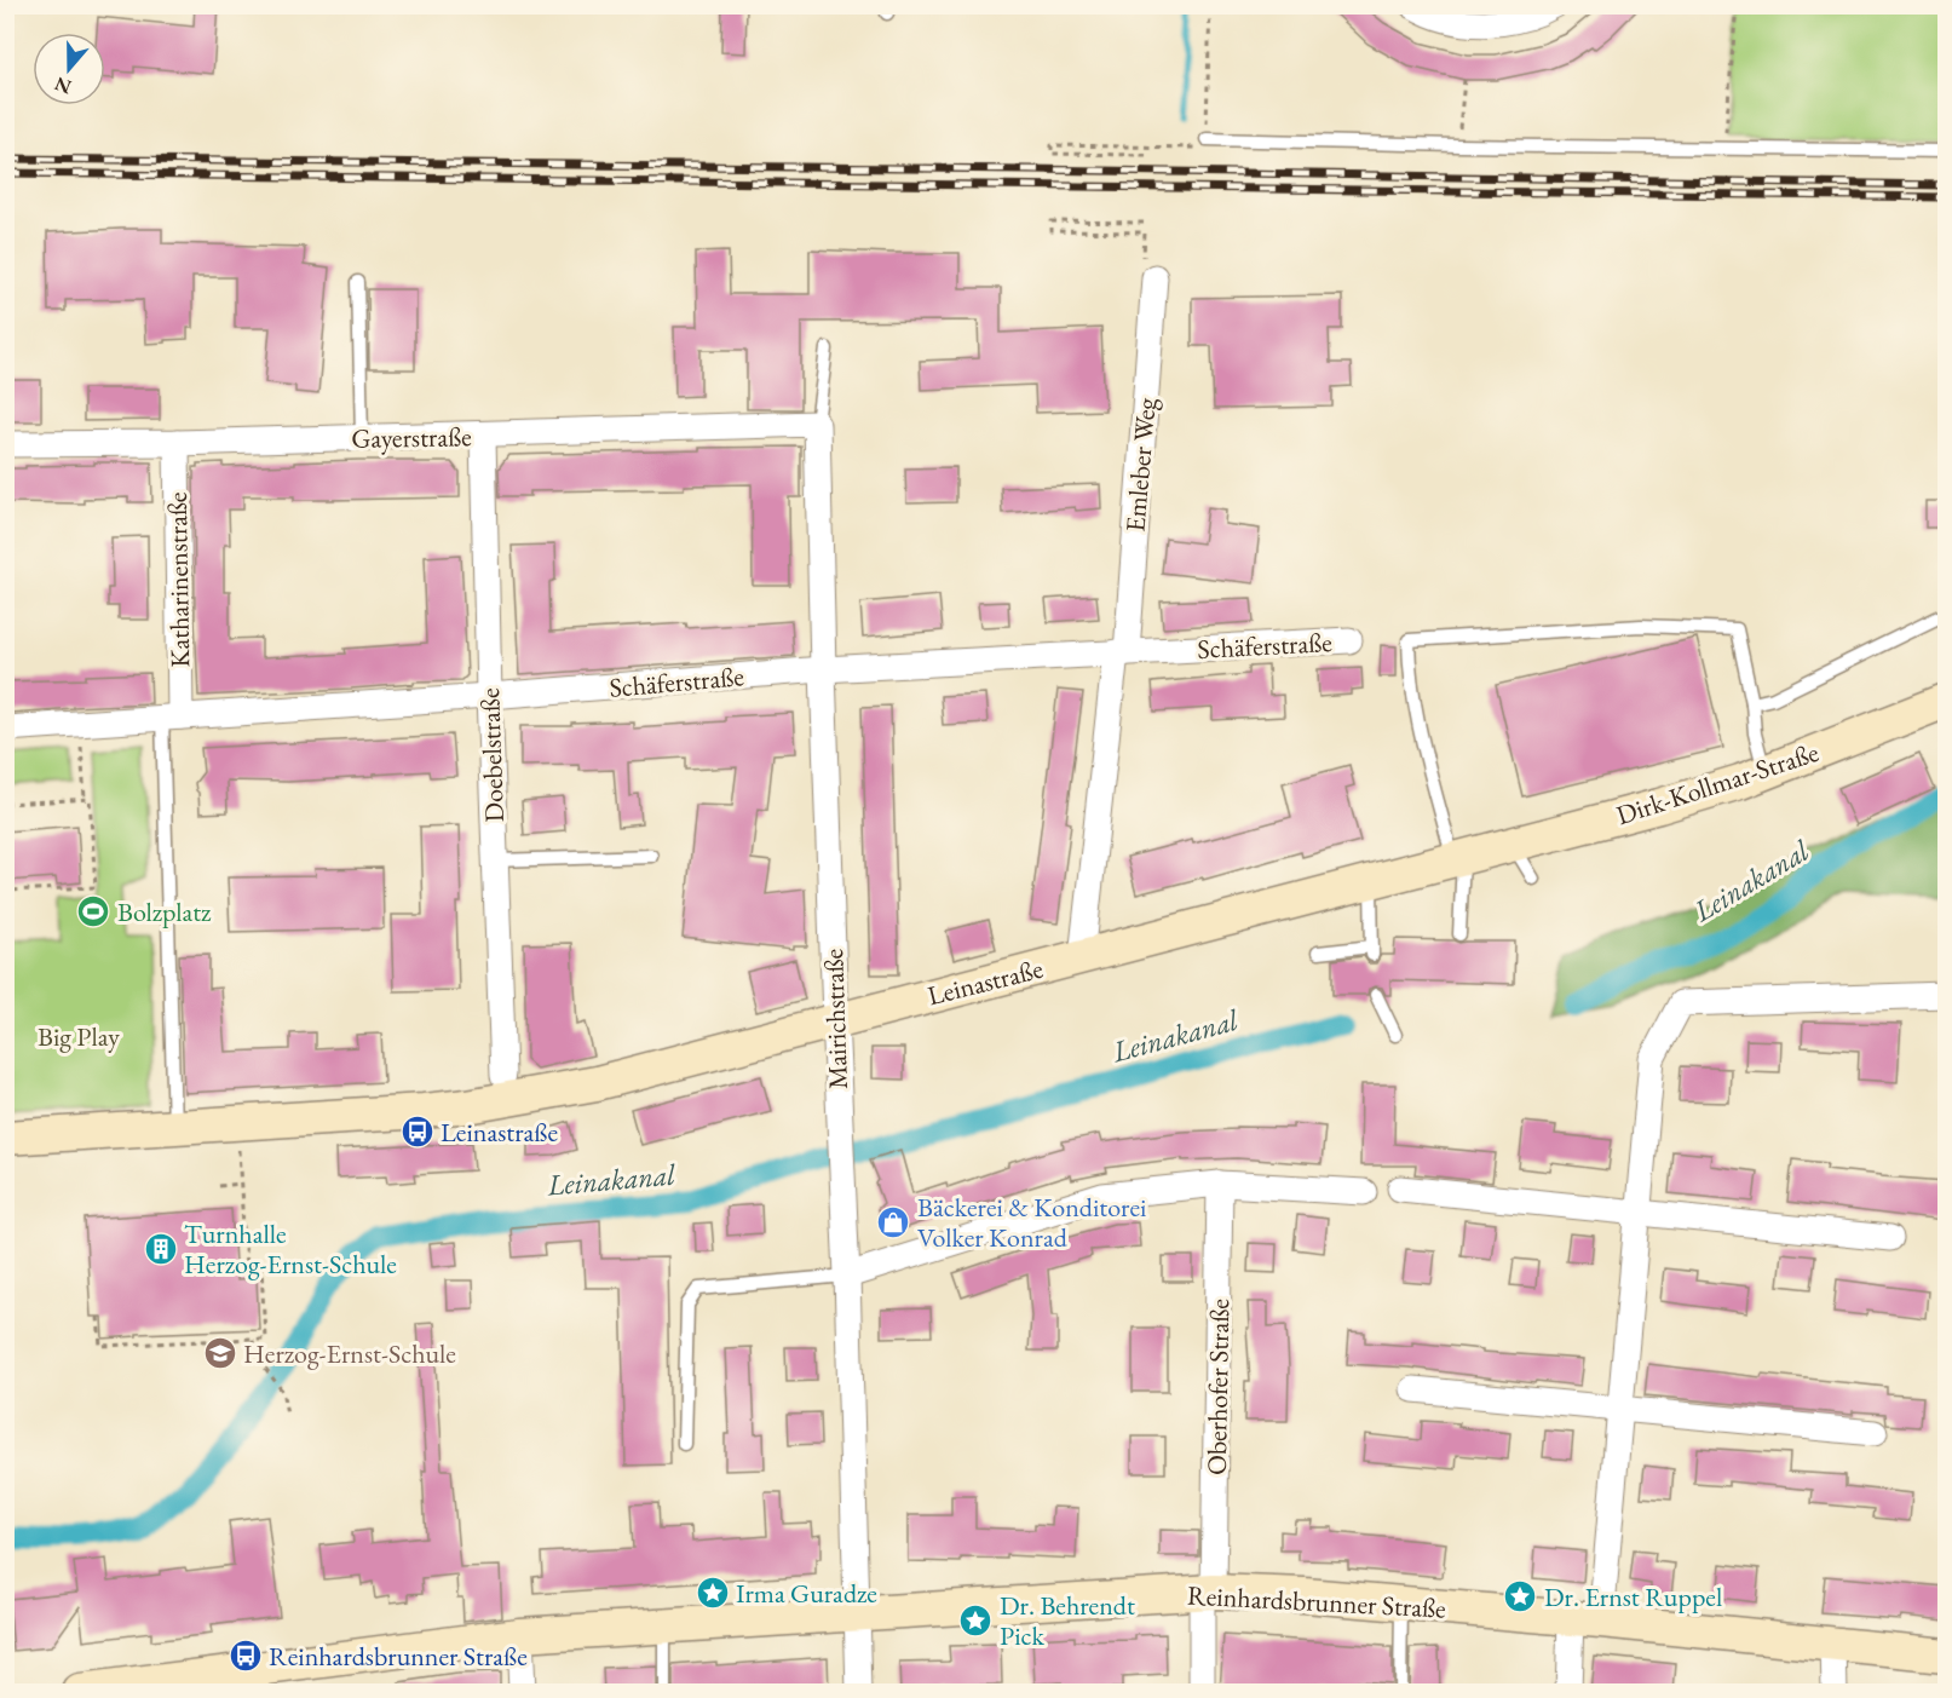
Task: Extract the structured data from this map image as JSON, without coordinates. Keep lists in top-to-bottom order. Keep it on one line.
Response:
{"streets":{"street":["Gayerstraße","Emleber Weg","Katharinenstraße","Schäferstraße","Doebelstraße","Dirk-Kollmar-Straße","Leinastraße","Mairichstraße","Oberhofer Straße","Reinhardsbrunner Straße"]},"crossings":[["Gayerstraße","Katharinenstraße"],["Gayerstraße","Doebelstraße"],["Gayerstraße","Mairichstraße"],["Emleber Weg","Schäferstraße"],["Emleber Weg","Leinastraße"],["Katharinenstraße","Schäferstraße"],["Schäferstraße","Doebelstraße"],["Schäferstraße","Mairichstraße"],["Dirk-Kollmar-Straße","Leinastraße"],["Leinastraße","Mairichstraße"],["Mairichstraße","Reinhardsbrunner Straße"],["Oberhofer Straße","Reinhardsbrunner Straße"]],"water":["Leinakanal"],"parks":["Big Play"],"places":{"sports":["Bolzplatz"],"bus stop":["Leinastraße","Reinhardsbrunner Straße"],"shop":["Bäckerei & Konditorei Volker Konrad"],"building":["Turnhalle Herzog-Ernst-Schule"],"school or university":["Herzog-Ernst-Schule"],"place":["Irma Guradze","Dr. Ernst Ruppel","Dr. Behrendt Pick"]},"north":"bottom"}
